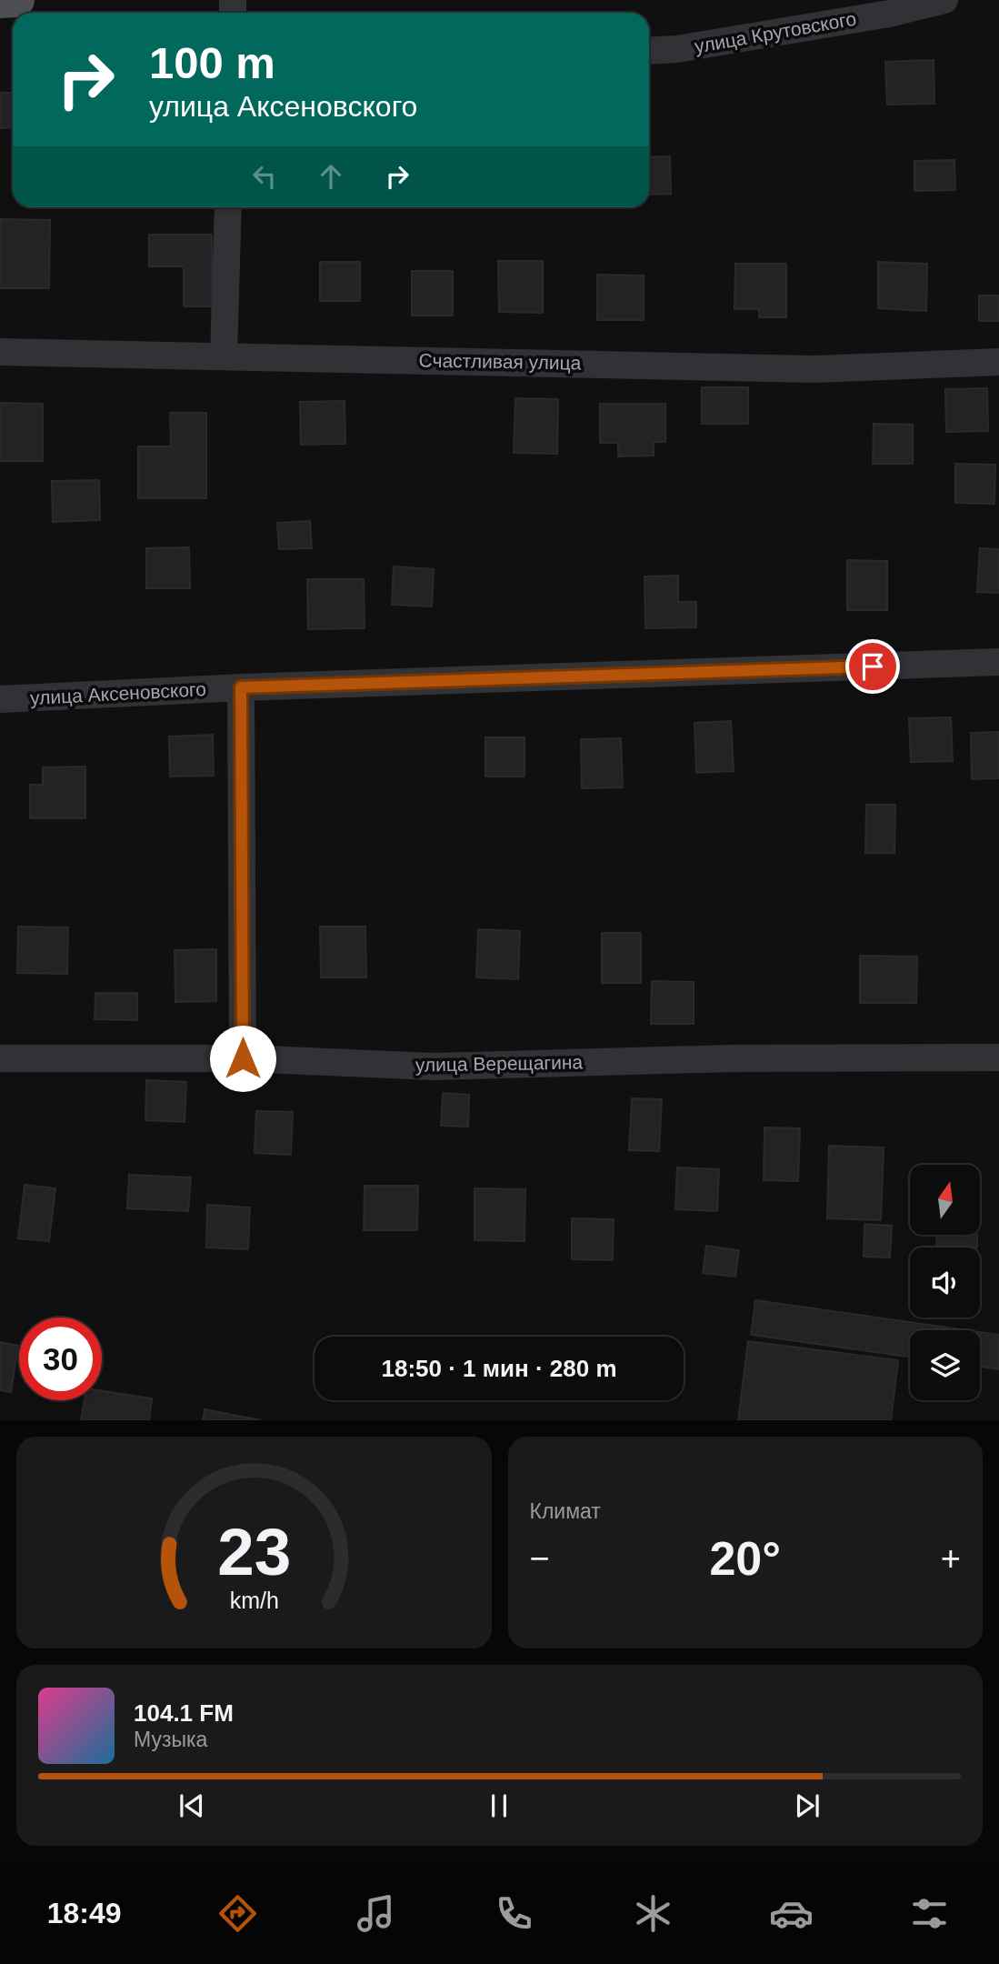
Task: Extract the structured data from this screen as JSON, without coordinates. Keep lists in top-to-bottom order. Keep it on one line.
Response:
{"streets":{"street":["улица Крутовского","Счастливая улица","улица Аксеновского","улица Верещагина"]},"north":"top","page":{"turn":["100 m","улица Аксеновского"],"limit":"30","trip":"18:50 · 1 мин · 280 m","tile":"Климат","heat":["−","20°","+"],"song":["104.1 FM","Музыка"],"tabs":"18:49","gauge":["23","km/h"]}}
